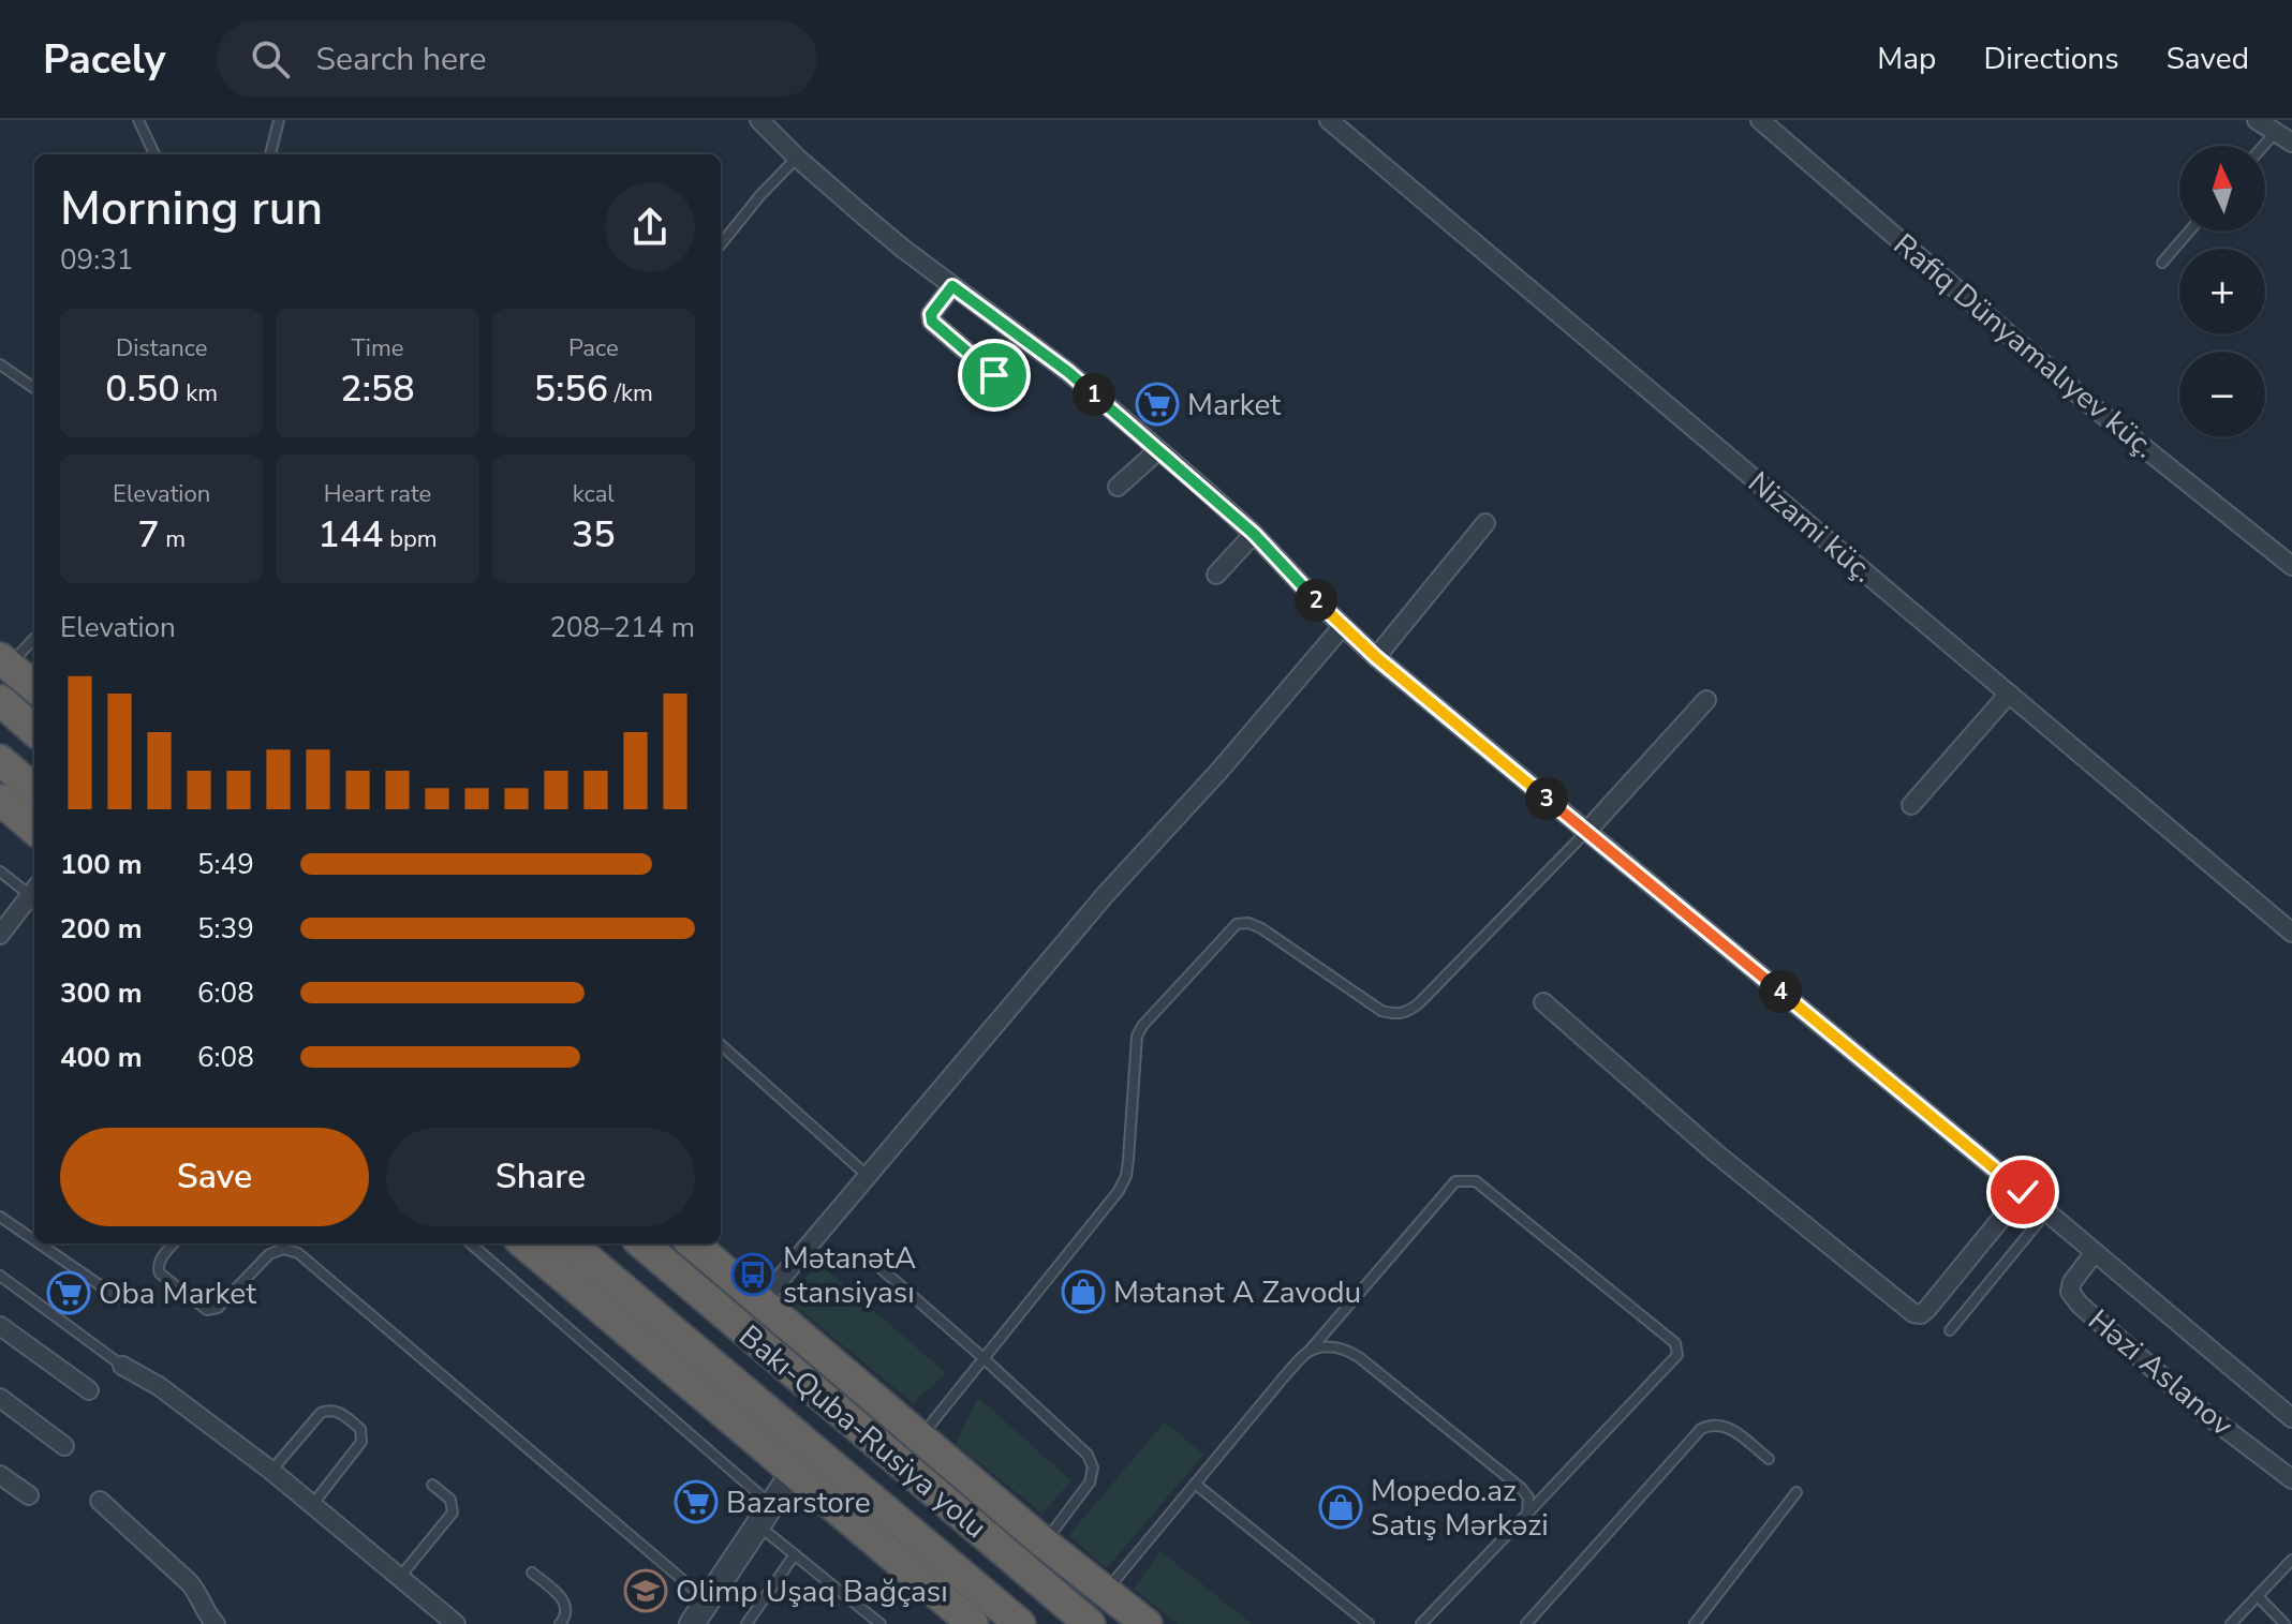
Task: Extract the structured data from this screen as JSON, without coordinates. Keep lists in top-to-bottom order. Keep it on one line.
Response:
{"streets":{"highway":["Bakı-Quba-Rusiya yolu"],"street":["Rafiq Dünyamalıyev küç.","Nizami küç.","Həzi Aslanov"]},"places":{"supermarket":["Market","Oba Market","Bazarstore"],"bus stop":["MətanətA stansiyası"],"shop":["Mətanət A Zavodu","Mopedo.az Satış Mərkəzi"],"school or university":["Olimp Uşaq Bağçası"]},"north":"top","page":{"header":"Pacely","search":"Search here","nav":["Map","Directions","Saved"],"map_buttons":["+","−"],"heading":["Morning run","09:31"],"stats":[["Distance","0.50 km"],["Time","2:58"],["Pace","5:56 /km"],["Elevation","7 m"],["Heart rate","144 bpm"],["kcal","35"]],"pins":["1","2","3","4"],"chart":["Elevation","208–214 m"],"list":[{"name":"100 m","note":"5:49"},{"name":"200 m","note":"5:39"},{"name":"300 m","note":"6:08"},{"name":"400 m","note":"6:08"}],"buttons":["Save","Share"]}}
